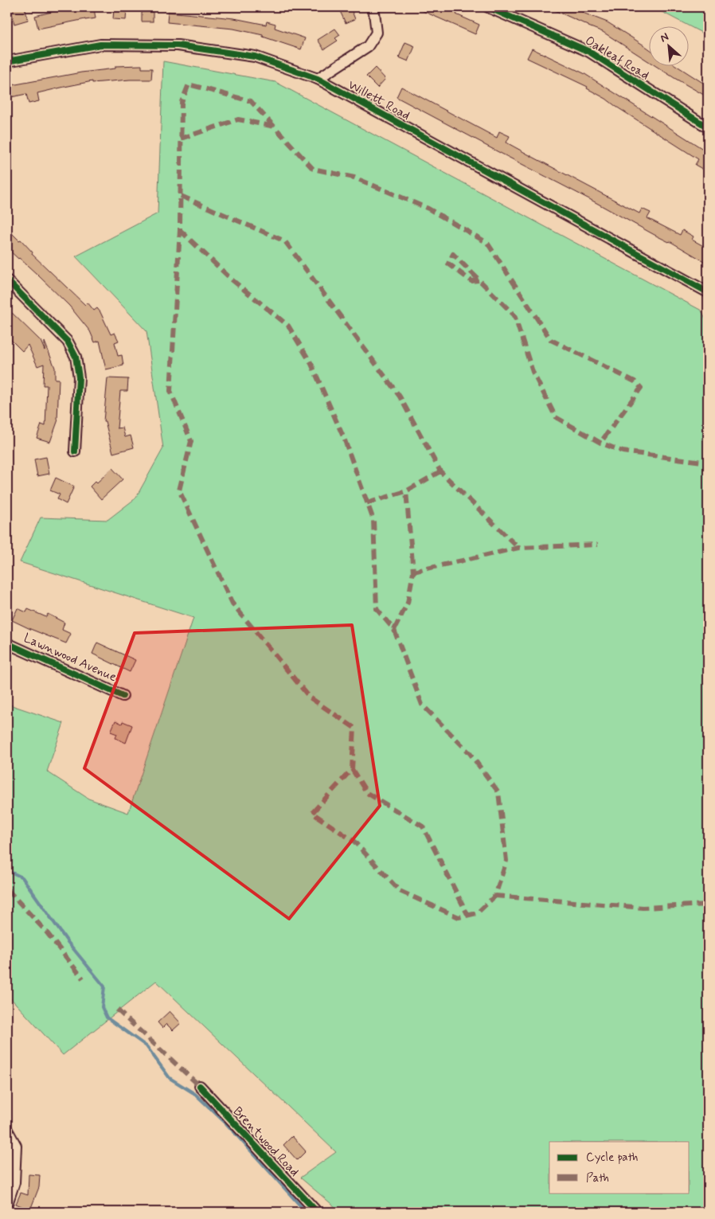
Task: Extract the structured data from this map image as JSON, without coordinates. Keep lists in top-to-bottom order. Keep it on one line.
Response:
{"streets":{"street":["Oakleaf Road","Willett Road","Lawnwood Avenue","Brentwood Road"]},"legend":["Cycle path","Path"],"north":"top left"}
